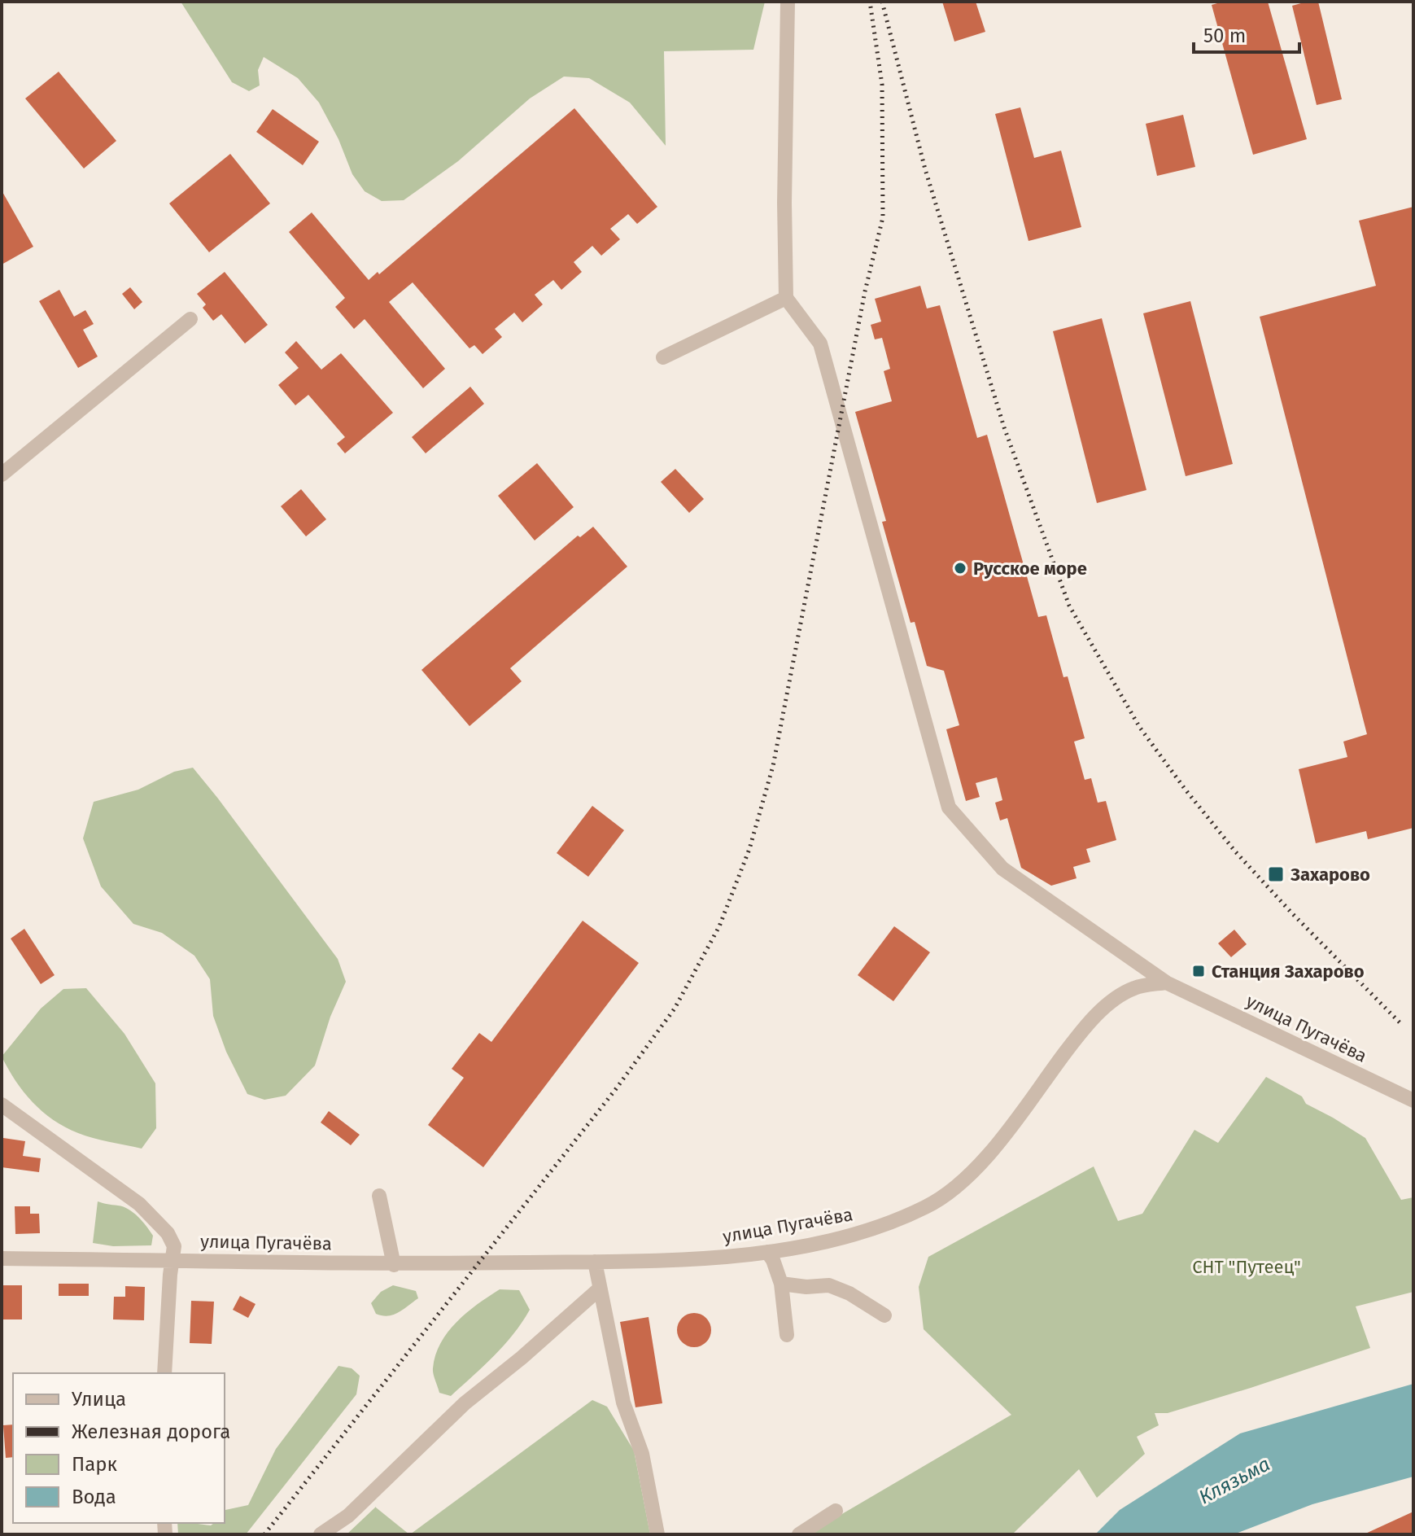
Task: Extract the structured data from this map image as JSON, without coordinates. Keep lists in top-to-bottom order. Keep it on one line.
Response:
{"streets":{"street":["улица Пугачёва"]},"water":["Клязьма"],"parks":["СНТ \"Путеец\""],"places":{"other":["Русское море"],"transit":["Захарово","Станция Захарово"]},"legend":["Улица","Железная дорога","Парк","Вода"],"scale_bar":"50 m"}
